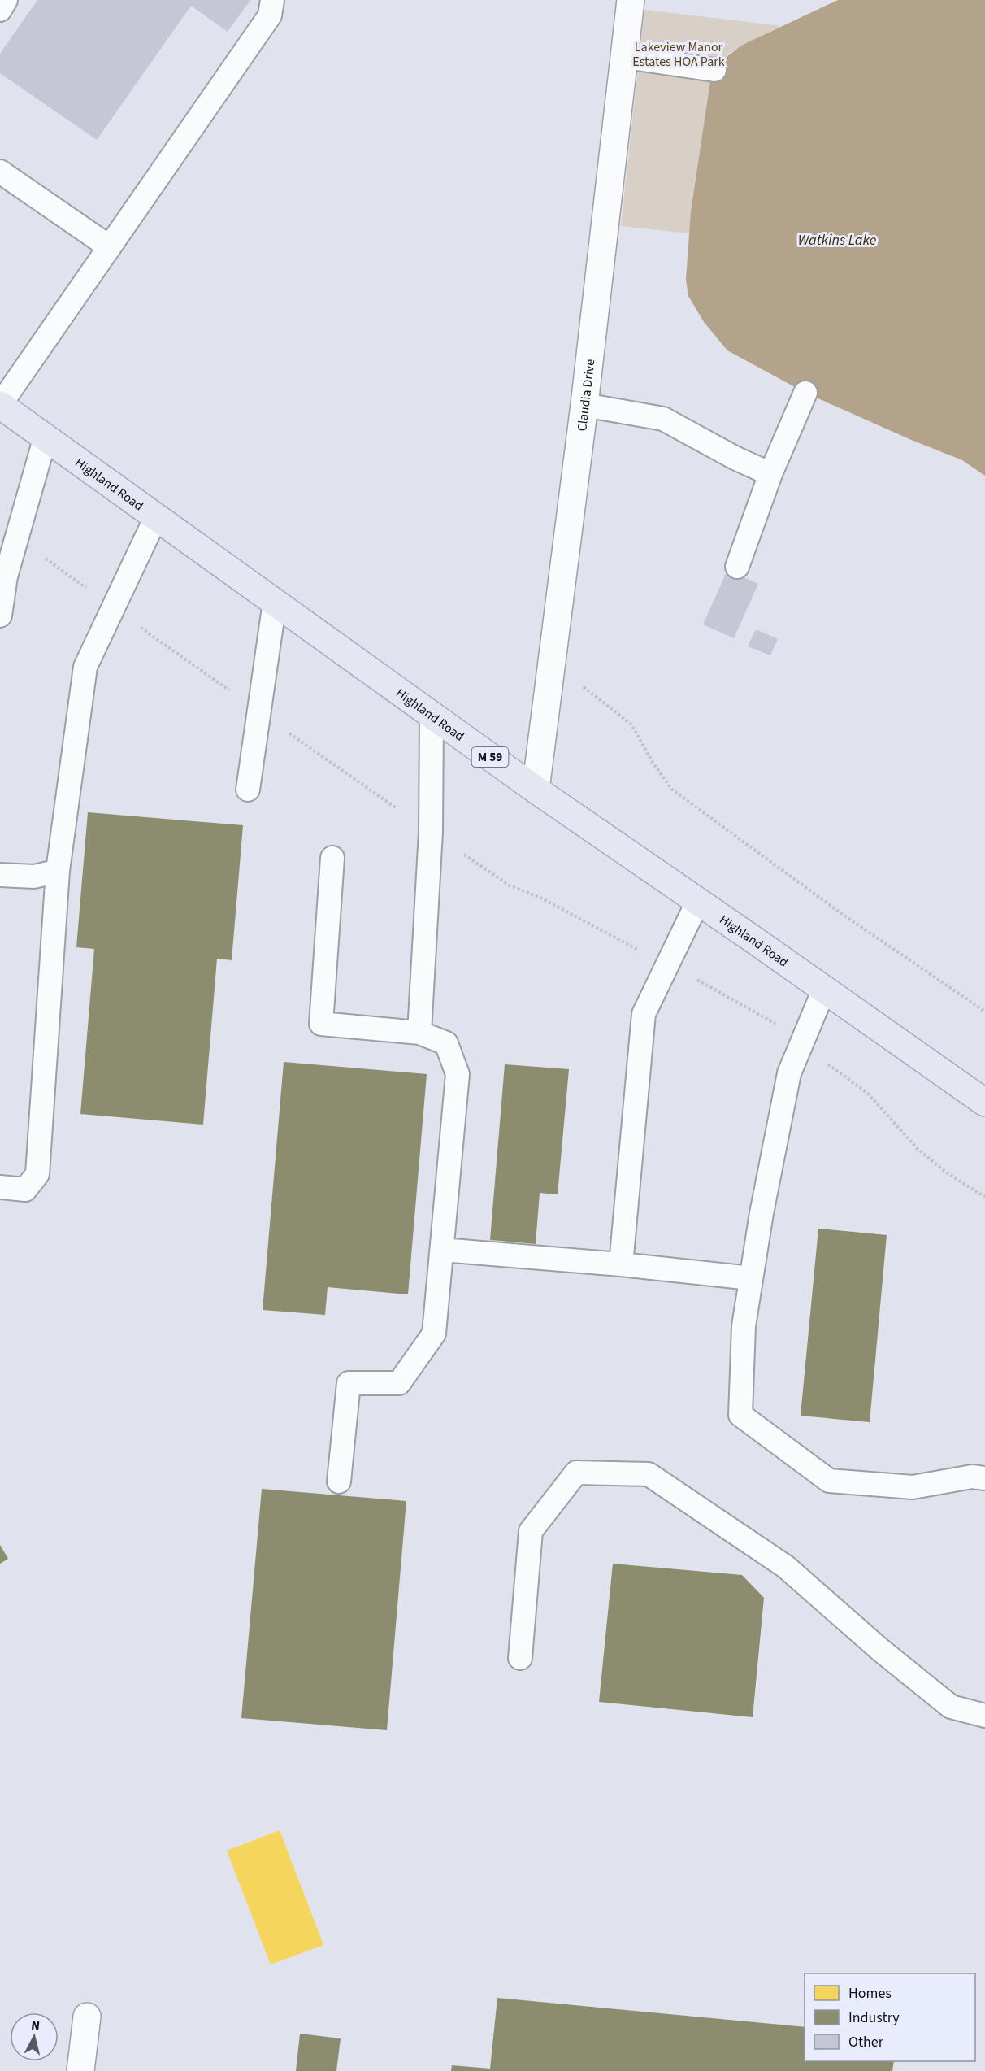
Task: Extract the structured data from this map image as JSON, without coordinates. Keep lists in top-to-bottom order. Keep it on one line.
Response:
{"streets":{"highway":["Highland Road","M 59"],"street":["Claudia Drive"]},"crossings":[["Claudia Drive","Highland Road"]],"water":["Watkins Lake"],"parks":["Lakeview Manor Estates HOA Park"],"legend":["Homes","Industry","Other"],"north":"top"}
